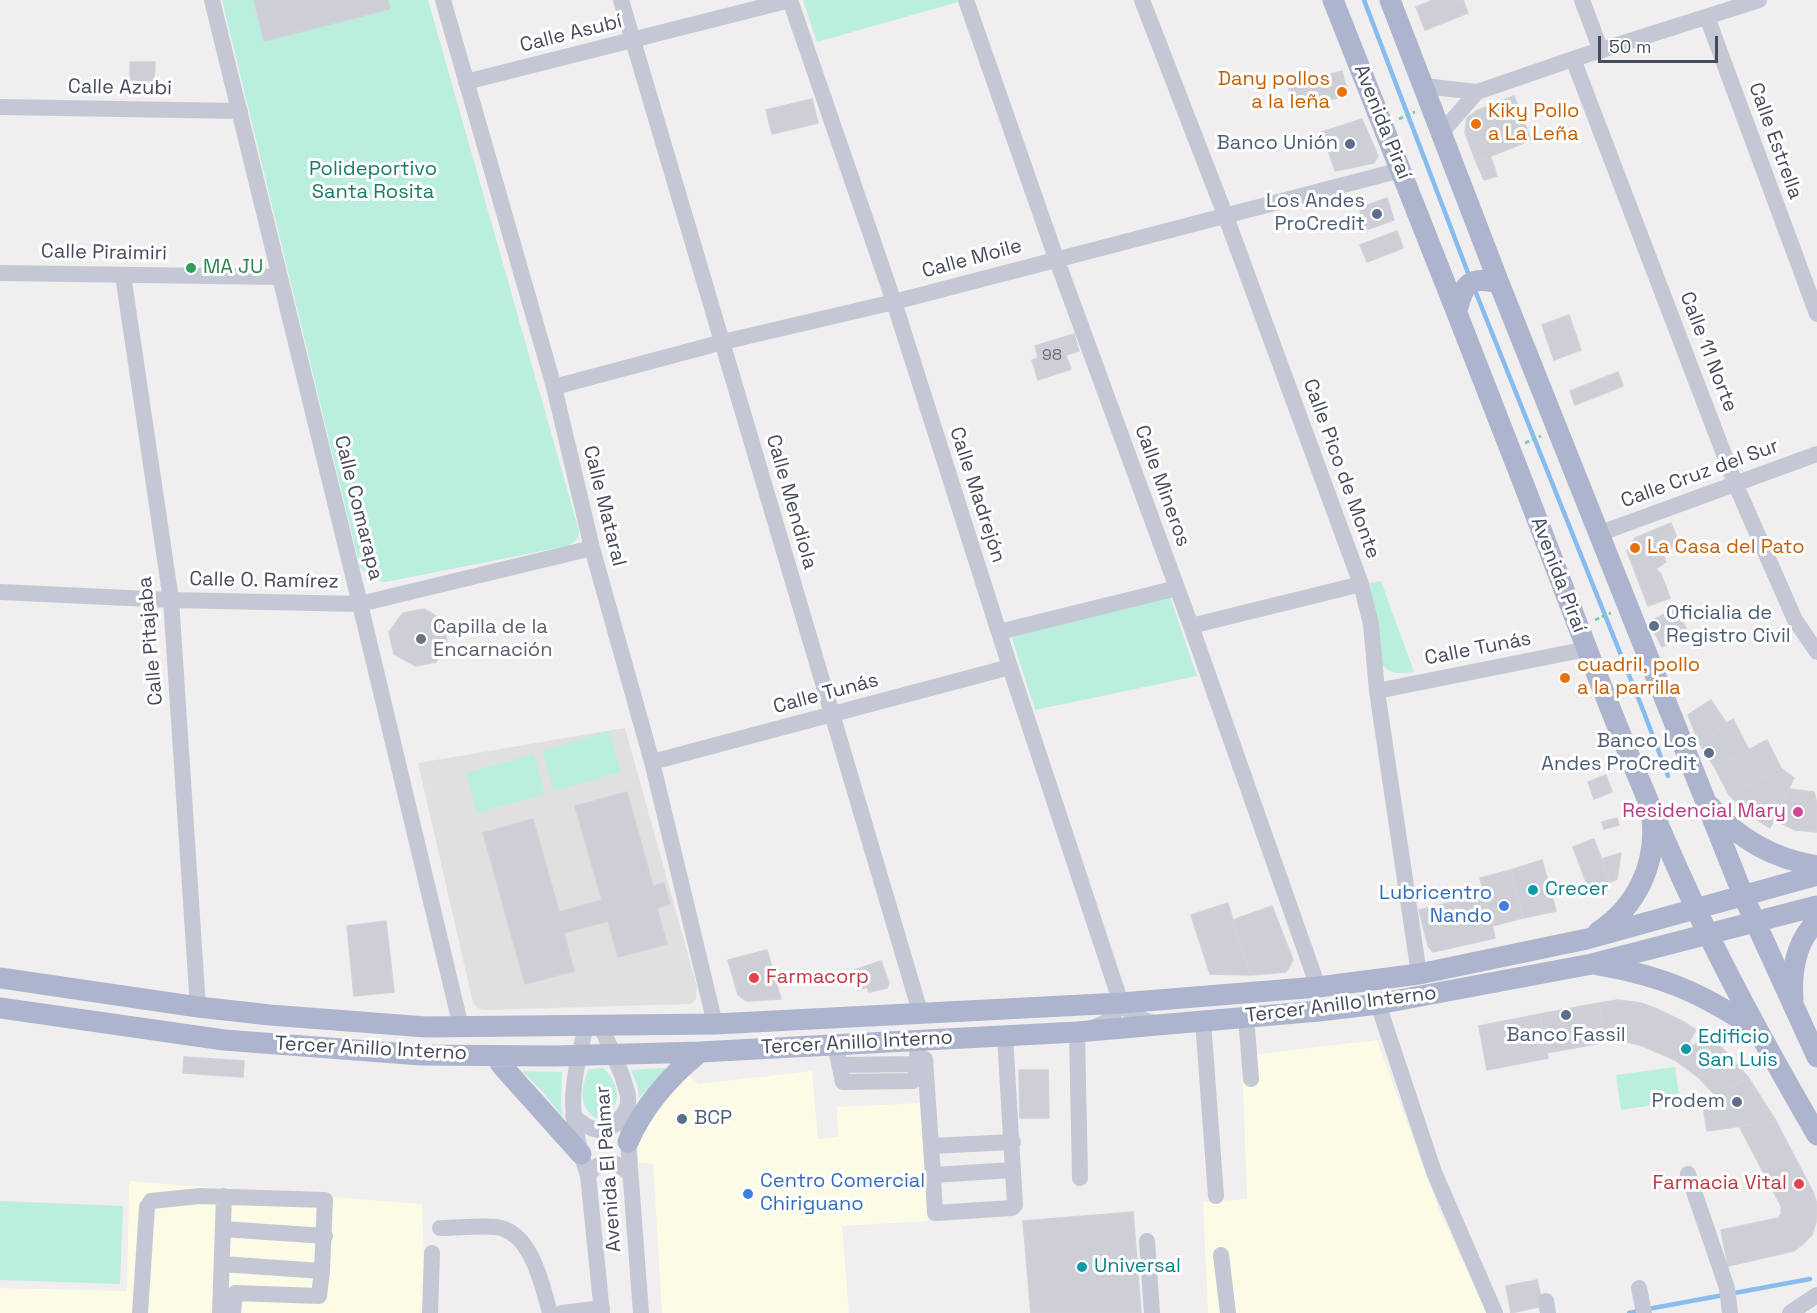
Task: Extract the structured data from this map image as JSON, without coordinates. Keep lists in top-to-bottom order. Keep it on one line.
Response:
{"streets":{"main road":["Avenida Piraí","Tercer Anillo Interno"],"street":["Calle Asubí","Calle Azubi","Calle Estrella","Calle Piraimiri","Calle Moile","Calle 11 Norte","Calle Pico de Monte","Calle Cruz del Sur","Calle Mineros","Calle Madrejón","Calle Mendiola","Calle Mataral","Calle Comarapa","Calle O. Ramírez","Calle Pitajaba","Calle Tunás","Avenida El Palmar"]},"crossings":[["Calle Asubí","Calle Madrejón"],["Calle Asubí","Calle Mendiola"],["Calle Asubí","Calle Mataral"],["Calle Azubi","Calle Comarapa"],["Avenida Piraí","Calle Moile"],["Avenida Piraí","Calle Tunás"],["Avenida Piraí","Tercer Anillo Interno"],["Calle Piraimiri","Calle Comarapa"],["Calle Piraimiri","Calle Pitajaba"],["Calle Moile","Calle Pico de Monte"],["Calle Moile","Calle Mineros"],["Calle Moile","Calle Madrejón"],["Calle Moile","Calle Mendiola"],["Calle Moile","Calle Mataral"],["Calle 11 Norte","Calle Cruz del Sur"],["Calle Pico de Monte","Calle Tunás"],["Calle Pico de Monte","Tercer Anillo Interno"],["Calle Mineros","Tercer Anillo Interno"],["Calle Madrejón","Calle Tunás"],["Calle Madrejón","Tercer Anillo Interno"],["Calle Mendiola","Calle Tunás"],["Calle Mendiola","Tercer Anillo Interno"],["Calle Mataral","Calle O. Ramírez"],["Calle Mataral","Calle Tunás"],["Calle Mataral","Tercer Anillo Interno"],["Calle Comarapa","Calle O. Ramírez"],["Calle Comarapa","Tercer Anillo Interno"],["Calle O. Ramírez","Calle Pitajaba"],["Calle Pitajaba","Tercer Anillo Interno"],["Tercer Anillo Interno","Avenida El Palmar"]],"parks":["Polideportivo Santa Rosita"],"places":["Dany pollos a la leña","Kiky Pollo a La Leña","Banco Unión","Los Andes ProCredit","MA JU","La Casa del Pato","Oficialia de Registro Civil","Capilla de la Encarnación","cuadril, pollo a la parrilla","Banco Los Andes ProCredit","Residencial Mary","Crecer","Lubricentro Nando","Farmacorp","Banco Fassil","Edificio San Luis","Prodem","BCP","Farmacia Vital","Centro Comercial Chiriguano","Universal"],"house_numbers":["98"],"scale_bar":"50 m"}
